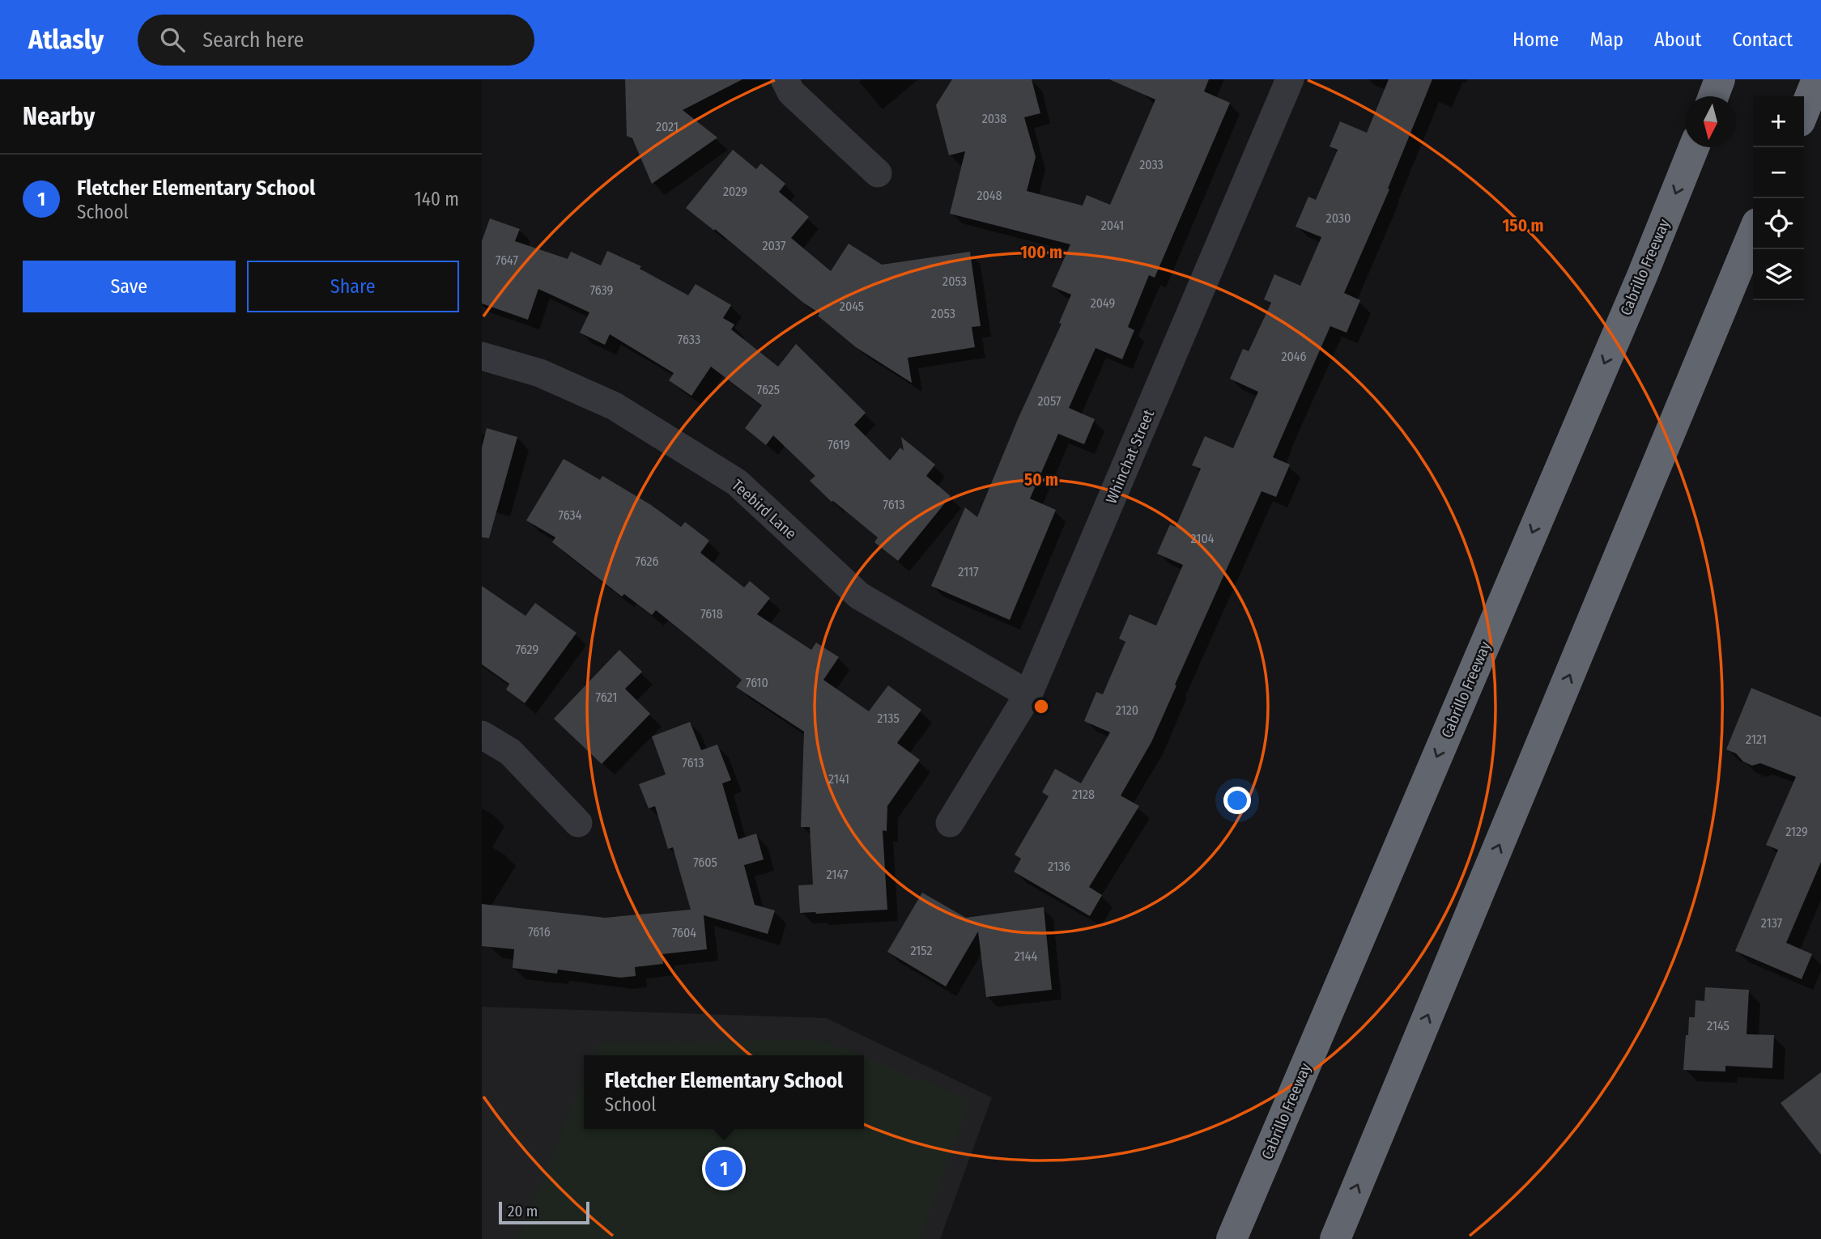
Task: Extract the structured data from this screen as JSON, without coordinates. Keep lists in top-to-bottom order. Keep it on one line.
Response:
{"streets":{"highway":["Cabrillo Freeway"],"street":["Whinchat Street","Teebird Lane"]},"crossings":[["Whinchat Street","Teebird Lane"]],"house_numbers":["2038","2021","2033","2029","2048","2030","2041","2037","7647","2053","7639","2049","2045","2053","7633","2046","7625","2057","7619","7613","7634","2104","7626","2117","7618","7629","7610","7621","2120","2135","2121","7613","2141","2128","2129","7605","2136","2147","2137","7616","7604","2152","2144","2145"],"scale_bar":"20 m","north":"bottom","page":{"header":"Atlasly","search":"Search here","nav":["Home","Map","About","Contact"],"heading":"Nearby","map_buttons":["+","−"],"list":[{"mark":"1","name":"Fletcher Elementary School","note":"School","value":"140 m"}],"buttons":["Save","Share"],"popup":["Fletcher Elementary School","School"],"pins":"1","scale":"20 m"},"rings":["150 m","100 m","50 m"]}
